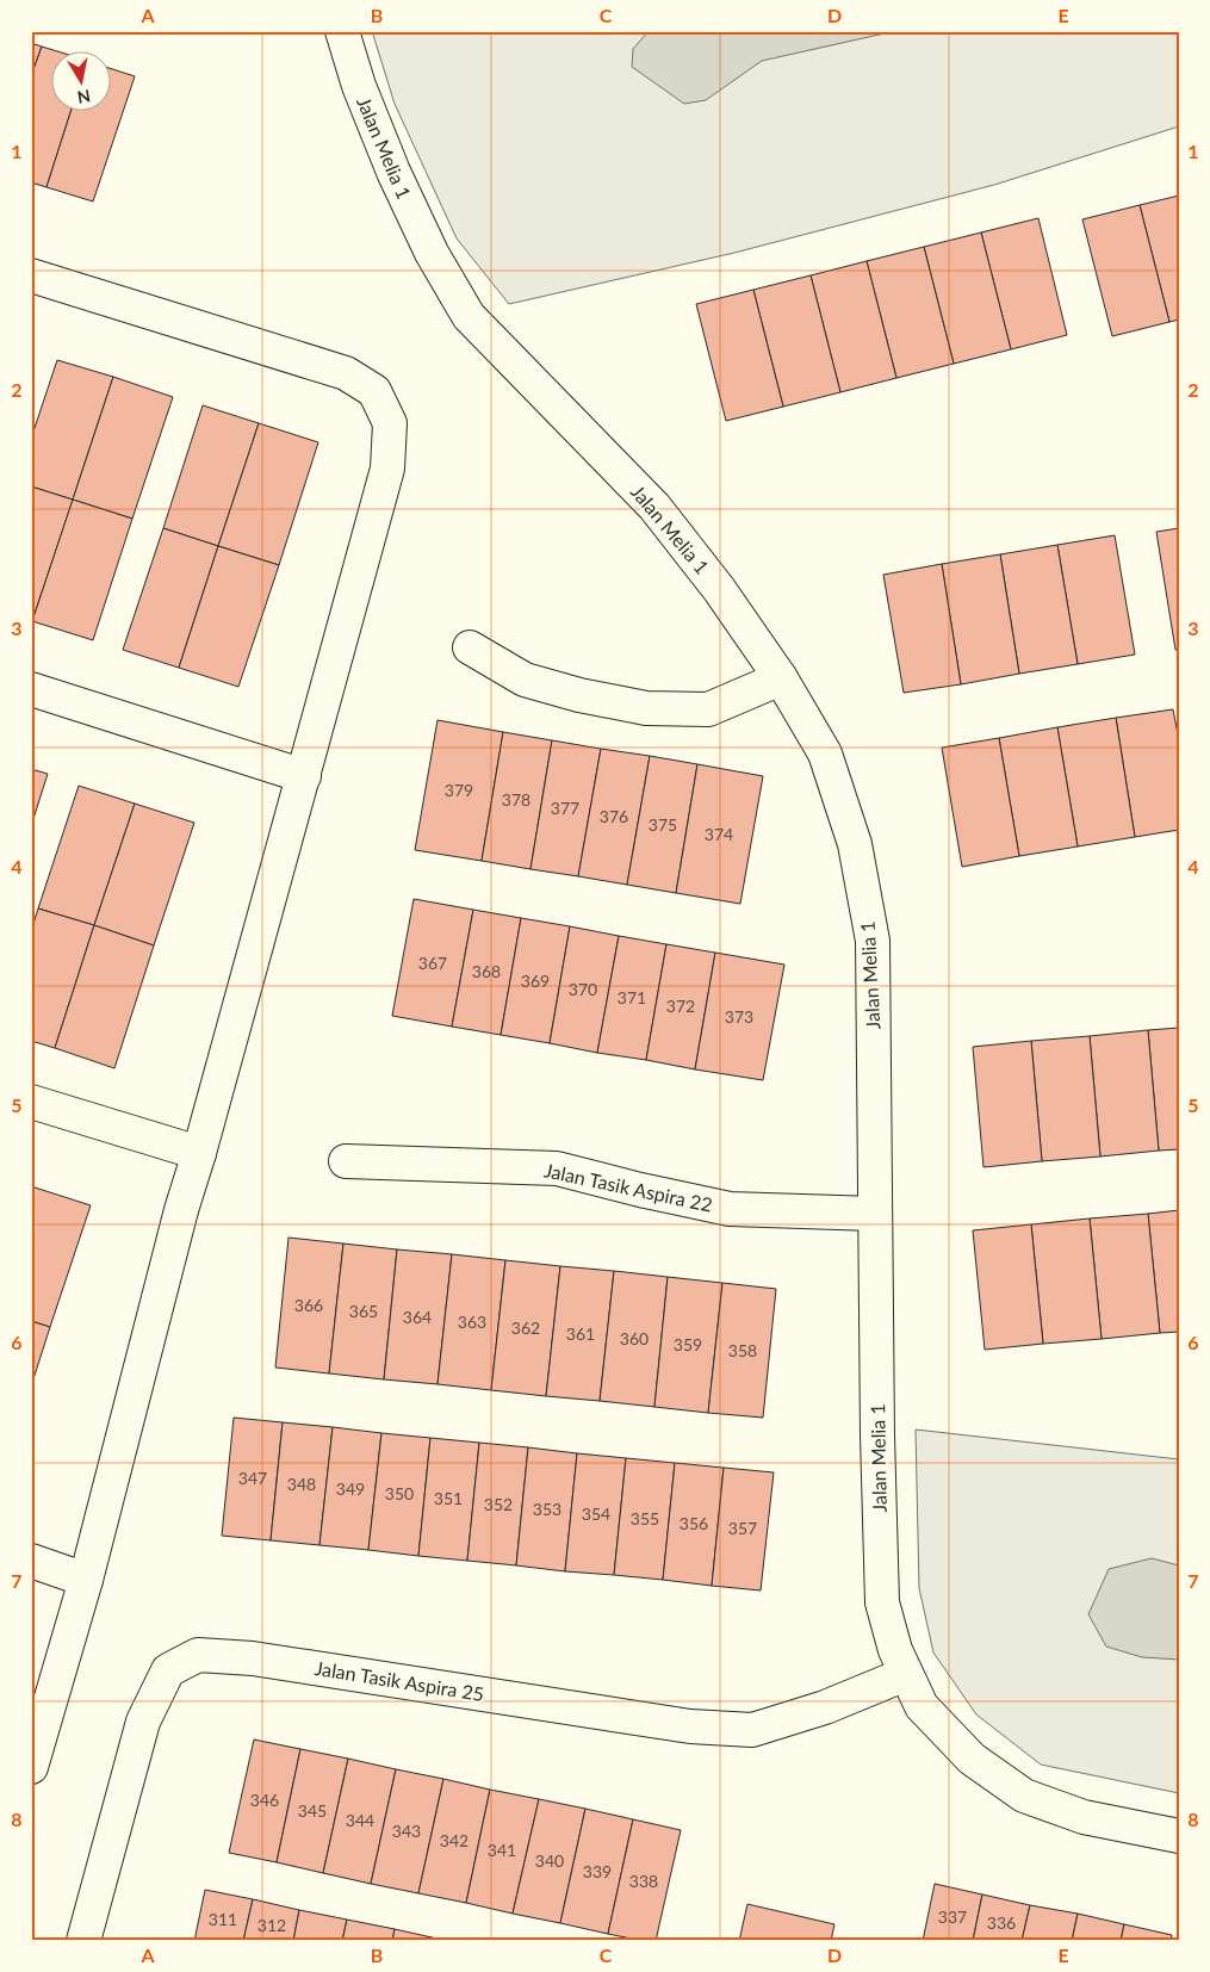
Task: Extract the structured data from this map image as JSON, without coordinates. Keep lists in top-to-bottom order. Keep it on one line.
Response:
{"streets":{"street":["Jalan Melia 1","Jalan Tasik Aspira 22","Jalan Tasik Aspira 25"]},"crossings":[["Jalan Melia 1","Jalan Tasik Aspira 22"],["Jalan Melia 1","Jalan Tasik Aspira 25"]],"house_numbers":["379","378","377","376","375","374","367","368","369","370","371","372","373","366","365","364","363","362","361","360","359","358","347","348","349","350","351","352","353","354","355","356","357","346","345","344","343","342","341","340","339","338","337","311","336","312"],"north":"bottom","grid":{"columns":["A","B","C","D","E"],"rows":["1","2","3","4","5","6","7","8"]}}
